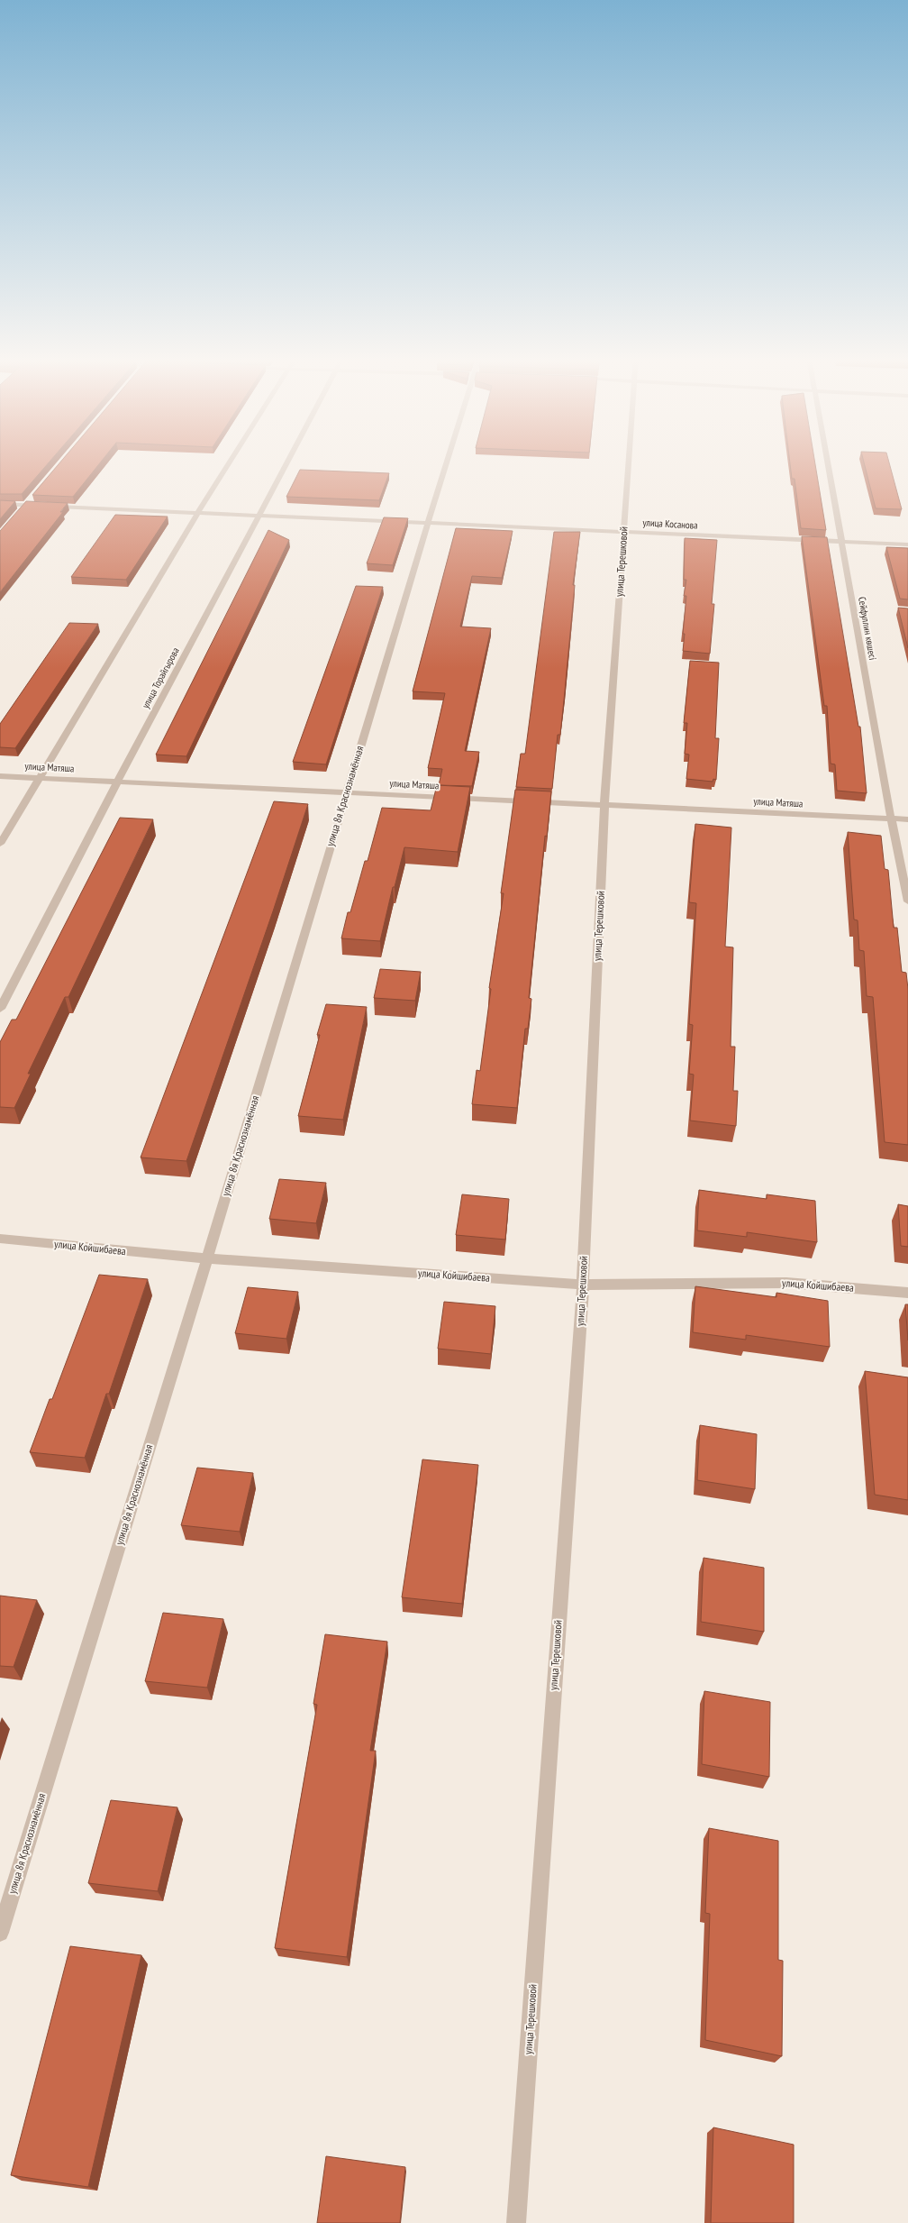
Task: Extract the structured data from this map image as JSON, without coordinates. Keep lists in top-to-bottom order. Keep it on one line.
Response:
{"streets":{"street":["улица Косанова","улица Терешковой","Сейфуллин көшесі","улица Торайгырова","улица Матяша","улица 8я Краснознамённая","улица Койшибаева"]},"crossings":[["улица Косанова","улица Терешковой"],["улица Косанова","Сейфуллин көшесі"],["улица Косанова","улица Торайгырова"],["улица Косанова","улица 8я Краснознамённая"],["улица Терешковой","улица Матяша"],["улица Терешковой","улица Койшибаева"],["Сейфуллин көшесі","улица Матяша"],["улица Торайгырова","улица Матяша"],["улица Матяша","улица 8я Краснознамённая"],["улица 8я Краснознамённая","улица Койшибаева"]]}
